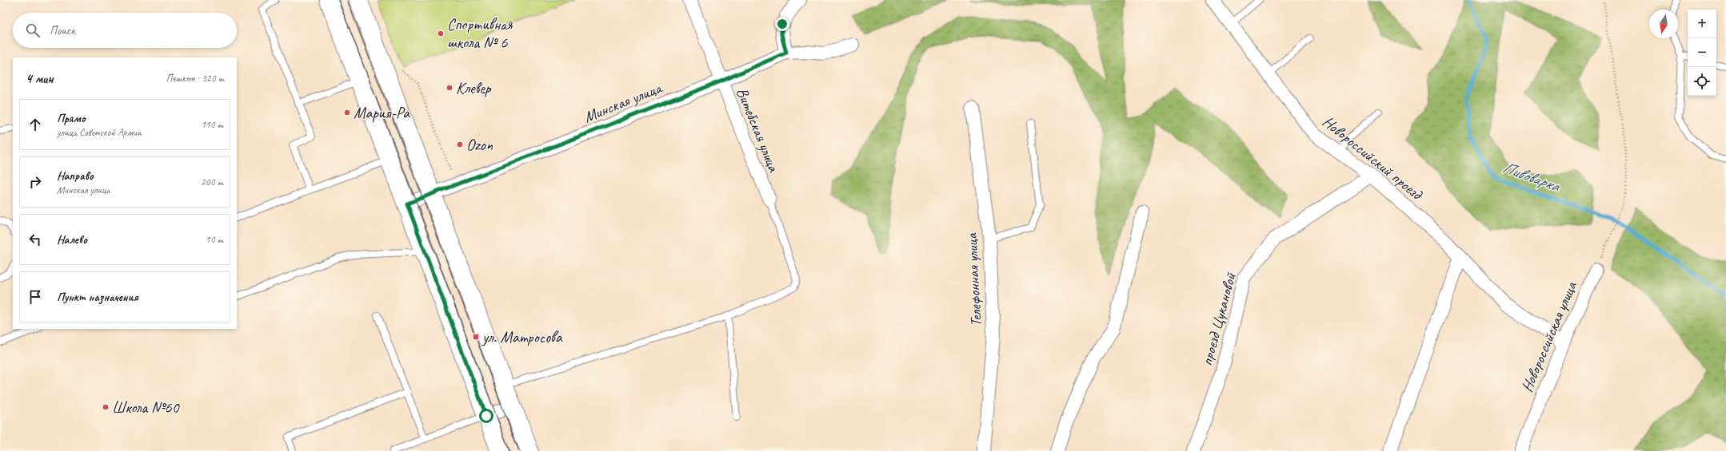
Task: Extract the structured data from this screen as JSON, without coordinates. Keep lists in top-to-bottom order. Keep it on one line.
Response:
{"streets":{"street":["Минская улица","Витебская улица","Новороссийский проезд","Телефонная улица","проезд Цукановой","Новороссийская улица"]},"crossings":[["Минская улица","Витебская улица"],["Новороссийский проезд","проезд Цукановой"],["Новороссийский проезд","Новороссийская улица"]],"water":["Пивоварка"],"places":{"other":["Спортивная школа № 6","Клевер","Мария-Ра","Ozon","Школа №60"],"transit":["ул. Матросова"]},"north":"bottom","page":{"map_buttons":["+","−"],"search":"Поиск","heading":["4 мин","Пешком · 320 m"],"list":[["Прямо","улица Советской Армии","110 m"],["Направо","Минская улица","200 m"],["Налево","10 m"],"Пункт назначения"]}}
